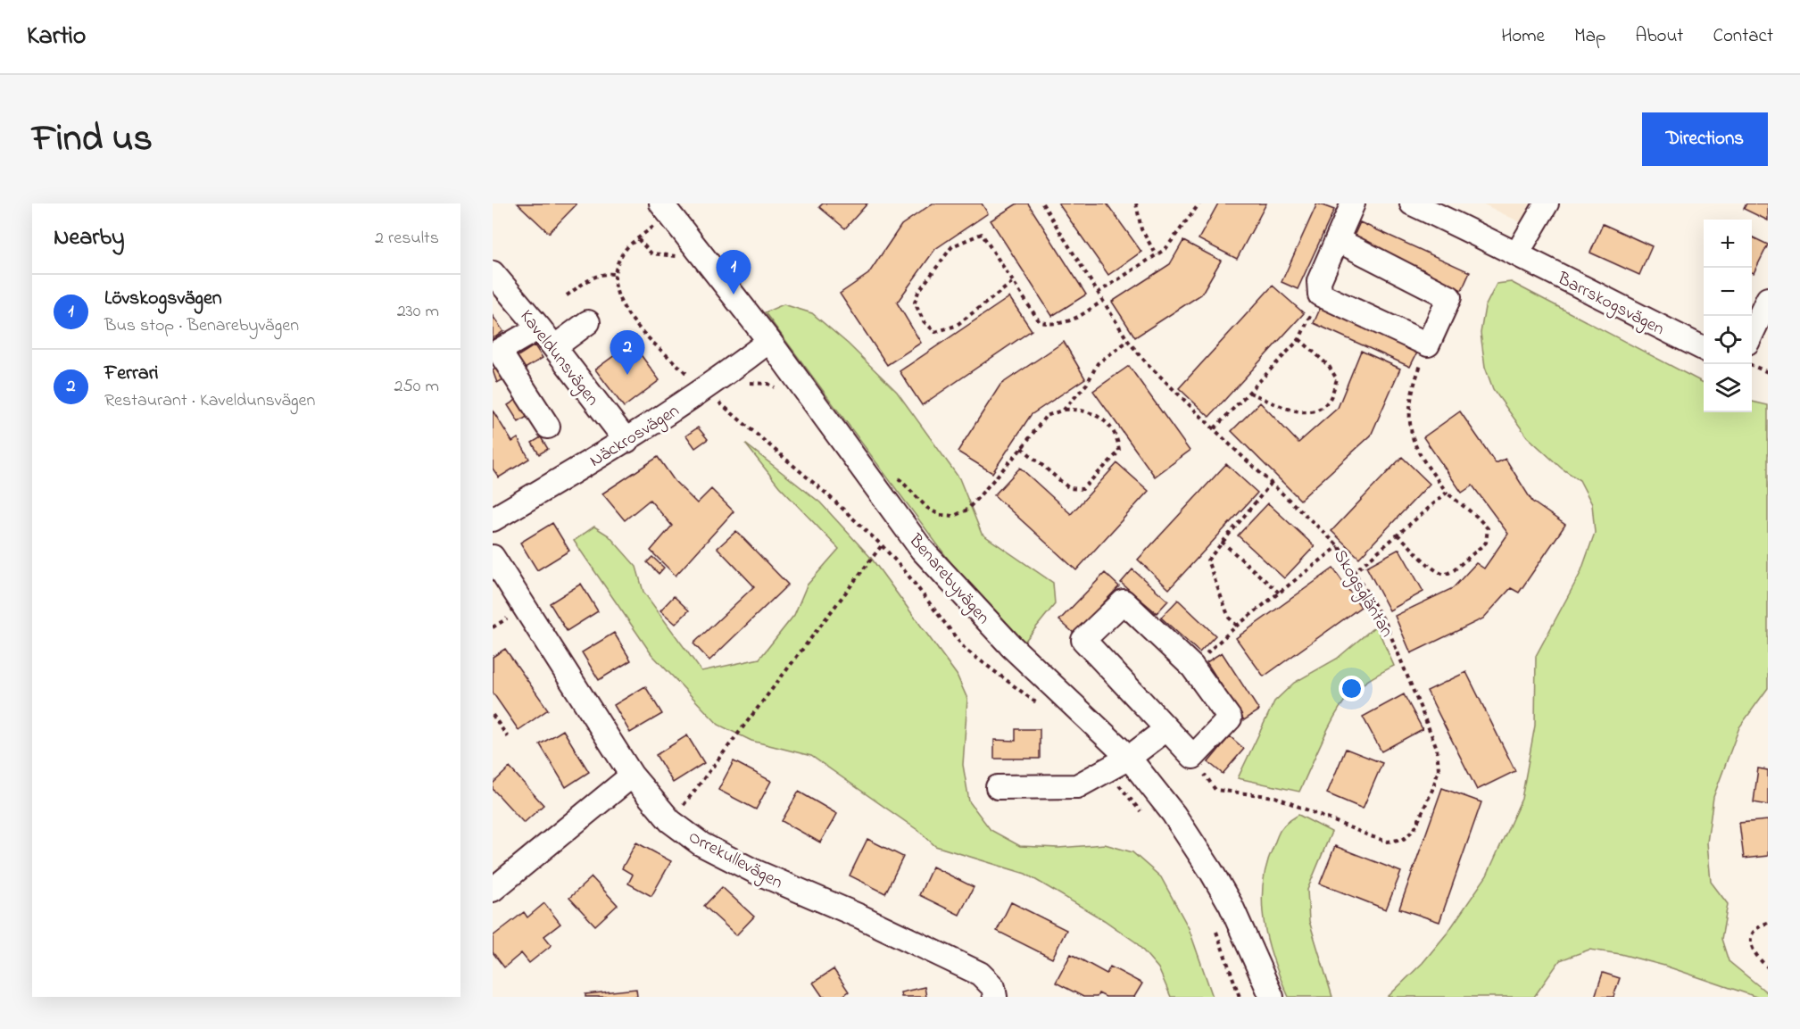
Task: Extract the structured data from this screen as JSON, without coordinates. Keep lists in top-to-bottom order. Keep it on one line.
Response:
{"streets":{"street":["Barrskogsvägen","Kaveldunsvägen","Näckrosvägen","Benarebyvägen","Orrekullevägen"],"path":["Skogsgläntan"]},"crossings":[["Kaveldunsvägen","Näckrosvägen"],["Näckrosvägen","Benarebyvägen"]],"page":{"header":"Kartio","nav":["Home","Map","About","Contact"],"title":"Find us","buttons":"Directions","heading":["Nearby","2 results"],"map_buttons":["+","−"],"pins":["1","2"],"list":[{"mark":"1","name":"Lövskogsvägen","note":"Bus stop · Benarebyvägen","value":"230 m"},{"mark":"2","name":"Ferrari","note":"Restaurant · Kaveldunsvägen","value":"250 m"}]}}
